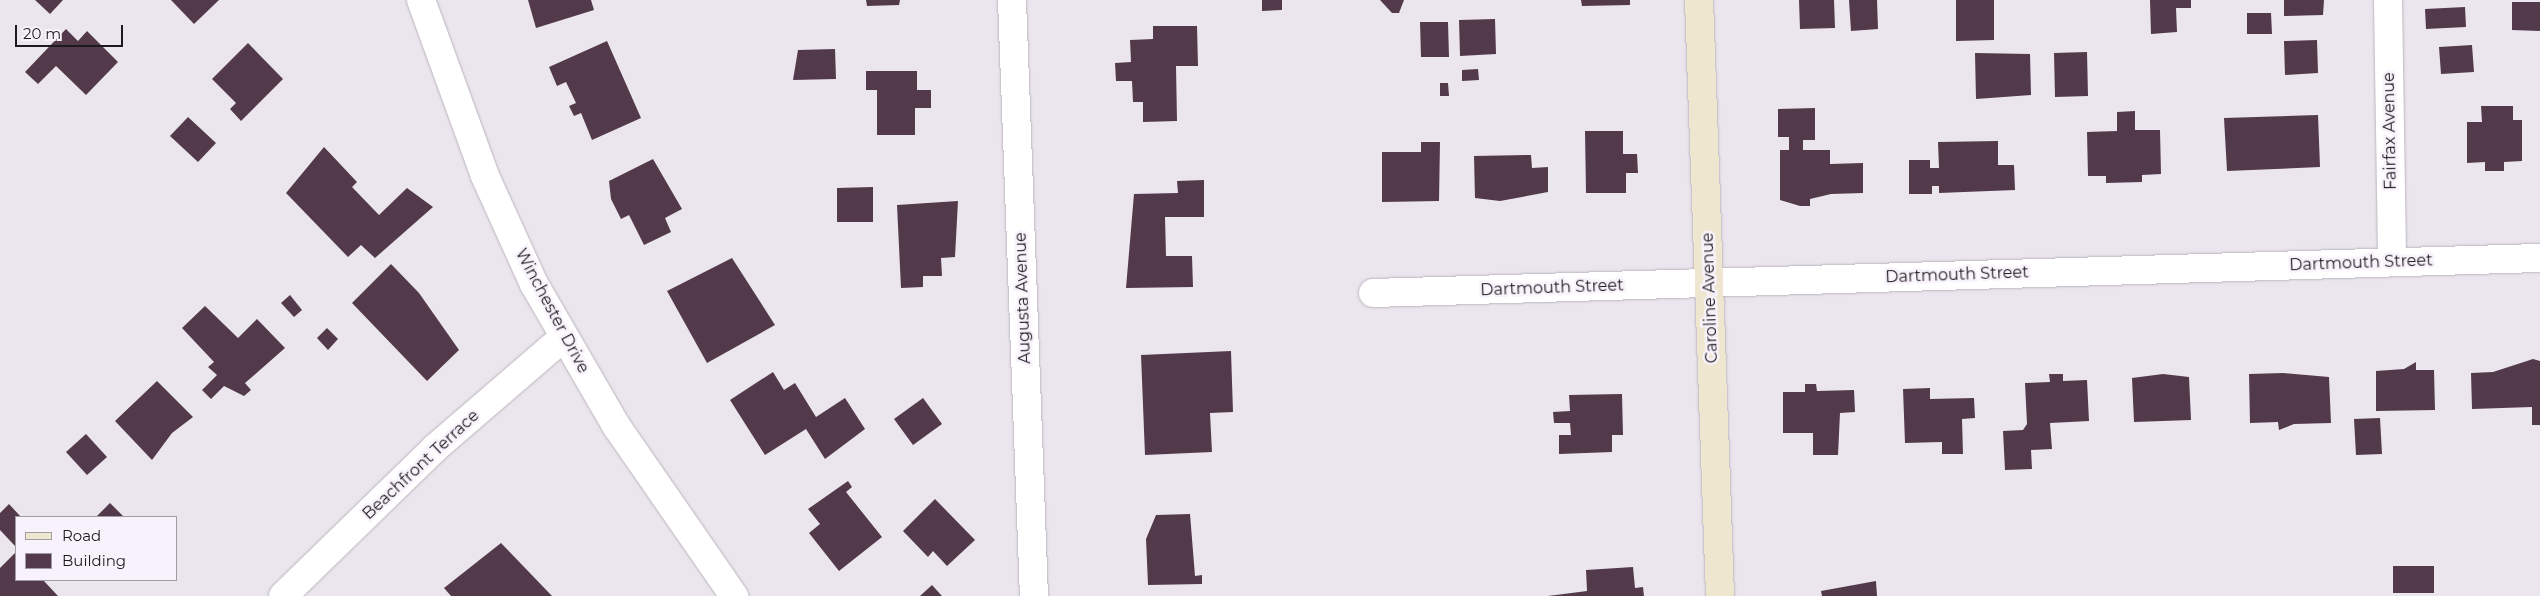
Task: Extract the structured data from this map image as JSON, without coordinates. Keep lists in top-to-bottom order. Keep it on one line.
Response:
{"streets":{"street":["Fairfax Avenue","Dartmouth Street","Augusta Avenue","Caroline Avenue","Winchester Drive","Beachfront Terrace"]},"crossings":[["Fairfax Avenue","Dartmouth Street"],["Dartmouth Street","Caroline Avenue"],["Winchester Drive","Beachfront Terrace"]],"legend":["Road","Building"],"scale_bar":"20 m"}
